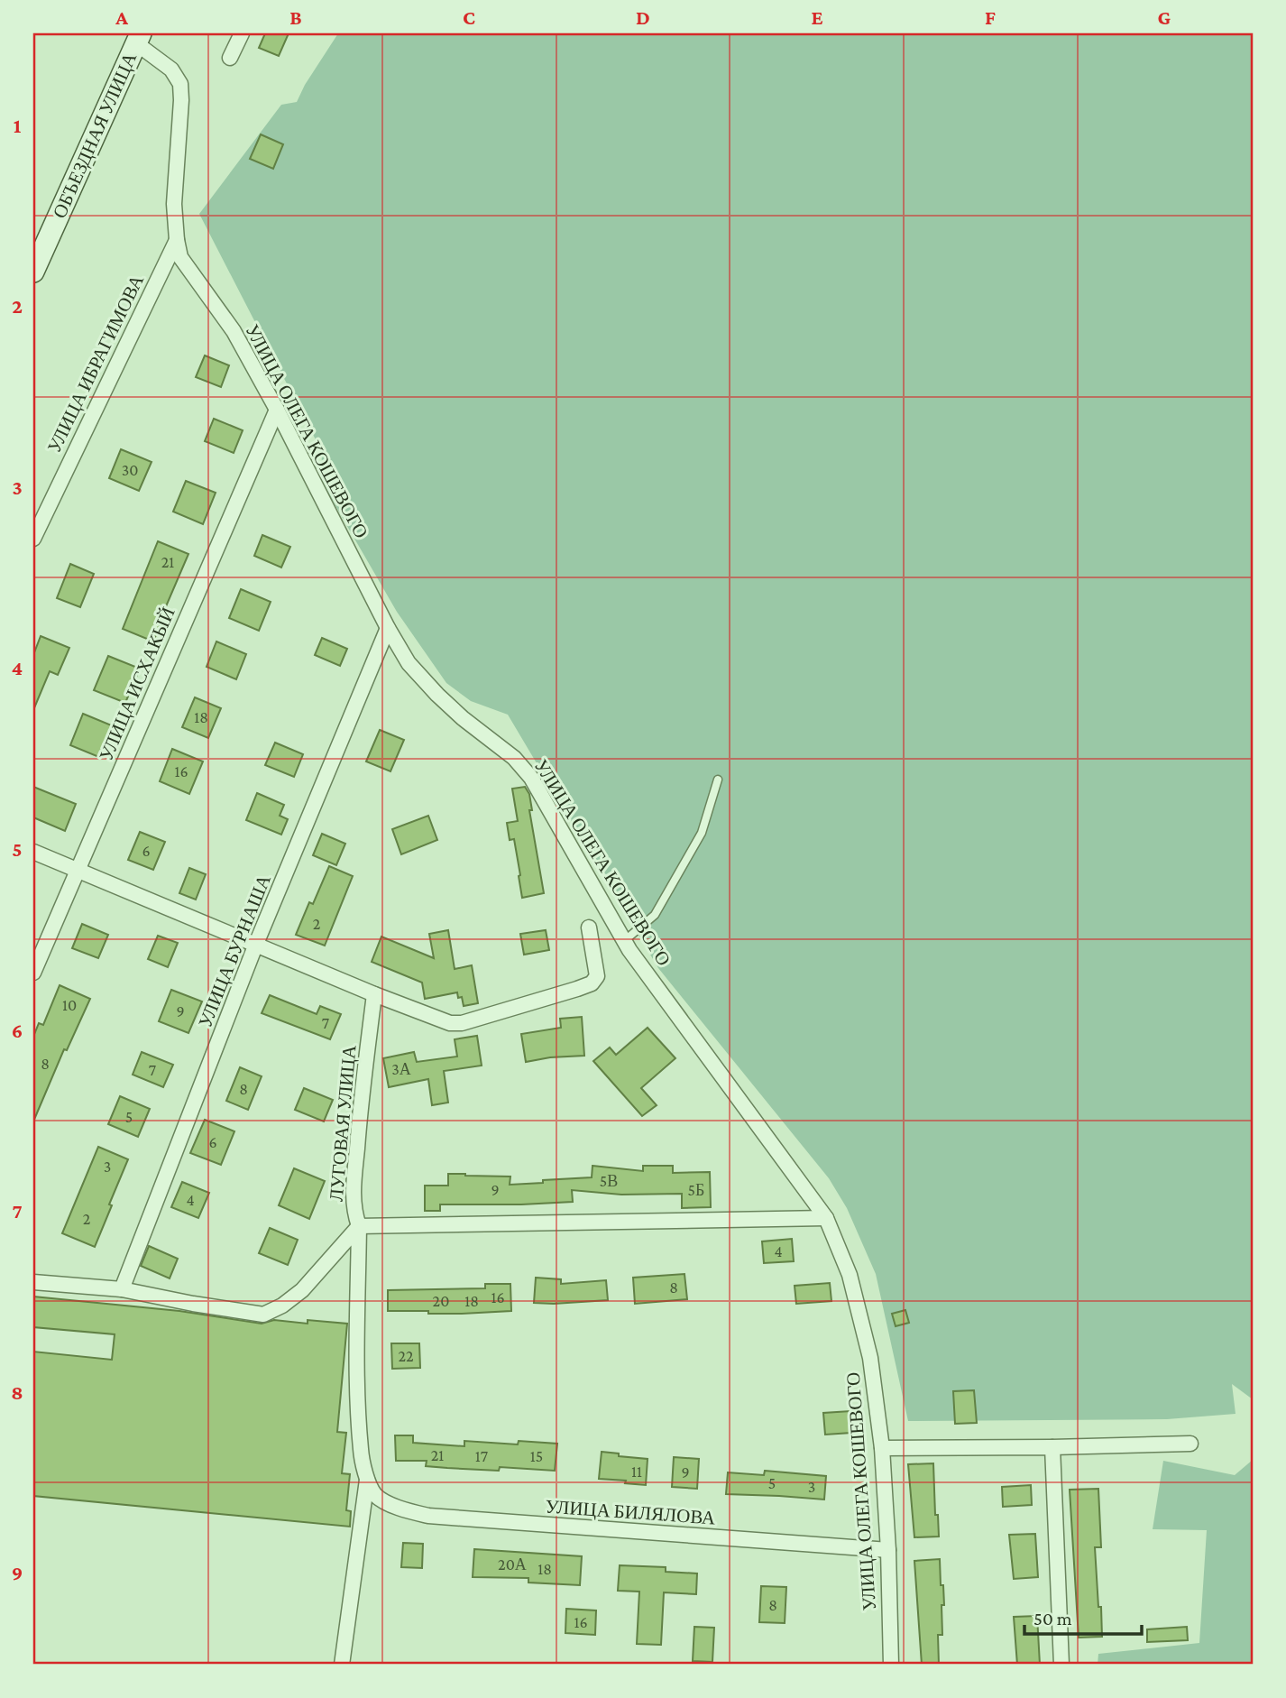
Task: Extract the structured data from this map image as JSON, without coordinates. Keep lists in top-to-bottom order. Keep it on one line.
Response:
{"streets":{"street":["ОБЪЕЗДНАЯ УЛИЦА","УЛИЦА ИБРАГИМОВА","УЛИЦА ОЛЕГА КОШЕВОГО","УЛИЦА ИСХАКЫЙ","УЛИЦА БУРНАША","ЛУГОВАЯ УЛИЦА","УЛИЦА БИЛЯЛОВА"]},"crossings":[["УЛИЦА ИБРАГИМОВА","УЛИЦА ОЛЕГА КОШЕВОГО"],["УЛИЦА ОЛЕГА КОШЕВОГО","УЛИЦА ИСХАКЫЙ"],["УЛИЦА ОЛЕГА КОШЕВОГО","УЛИЦА БУРНАША"],["УЛИЦА ОЛЕГА КОШЕВОГО","ЛУГОВАЯ УЛИЦА"],["УЛИЦА ОЛЕГА КОШЕВОГО","УЛИЦА БИЛЯЛОВА"]],"house_numbers":["30","21","18","16","6","2","10","9","7","8","3А","7","8","5","6","3","5В","9","5Б","4","2","4","8","16","20","18","22","21","17","15","11","9","5","3","20А","18","8","16"],"scale_bar":"50 m","grid":{"columns":["A","B","C","D","E","F","G"],"rows":["1","2","3","4","5","6","7","8","9"]}}
